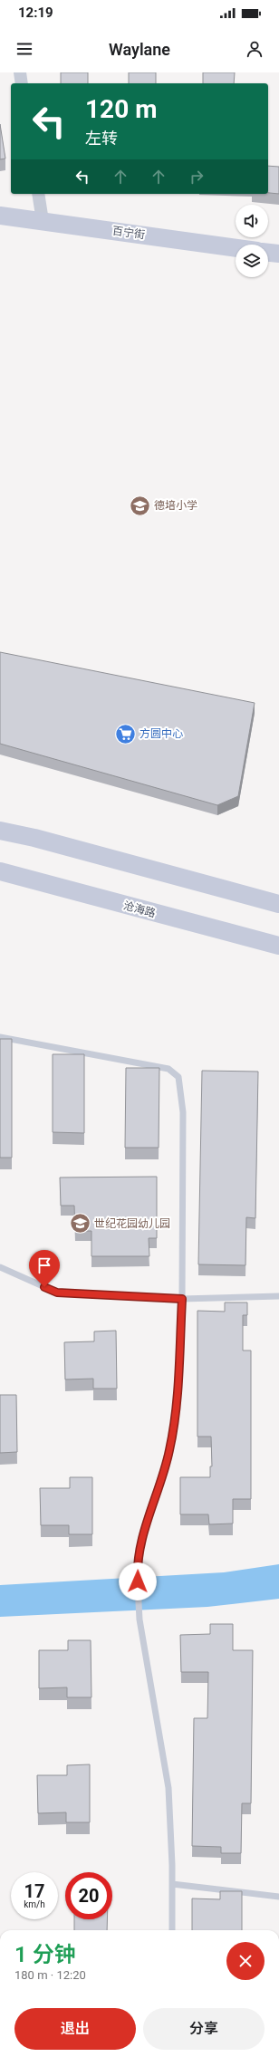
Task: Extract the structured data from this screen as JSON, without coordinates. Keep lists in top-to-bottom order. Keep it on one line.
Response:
{"streets":{"main road":["百宁街","沧海路"]},"places":{"school or university":["德培小学","世纪花园幼儿园"],"supermarket":["方圆中心"]},"page":{"status":"12:19","header":"Waylane","turn":["120 m","左转"],"speed":"17 km/h","limit":"20","heading":["1 分钟","180 m · 12:20"],"buttons":["退出","分享"]}}
